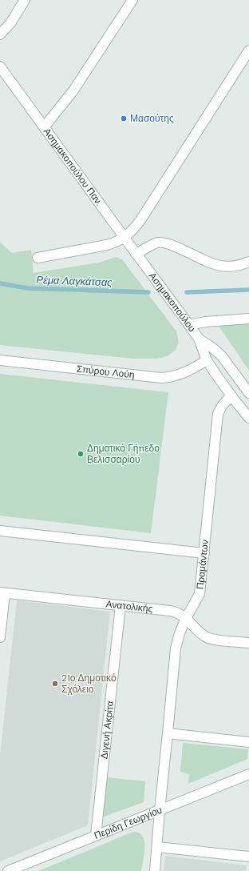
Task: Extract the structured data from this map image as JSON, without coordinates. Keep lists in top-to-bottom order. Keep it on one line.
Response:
{"streets":{"street":["Ασημακοπούλου Παν.","Ασημακοπούλου","Σπύρου Λούη","Πραμάντων","Ανατολικής","Διγενή Ακρίτα","Περίδη Γεωργίου"]},"crossings":[["Ασημακοπούλου Παν.","Ασημακοπούλου"],["Ασημακοπούλου","Σπύρου Λούη"],["Ασημακοπούλου","Πραμάντων"],["Πραμάντων","Ανατολικής"],["Πραμάντων","Περίδη Γεωργίου"],["Ανατολικής","Διγενή Ακρίτα"],["Διγενή Ακρίτα","Περίδη Γεωργίου"]],"water":["Ρέμα Λαγκάτσας"],"places":["Μασούτης","Δημοτικό Γήπεδο Βελισσαρίου","21ο Δημοτικό Σχόλειο"]}
